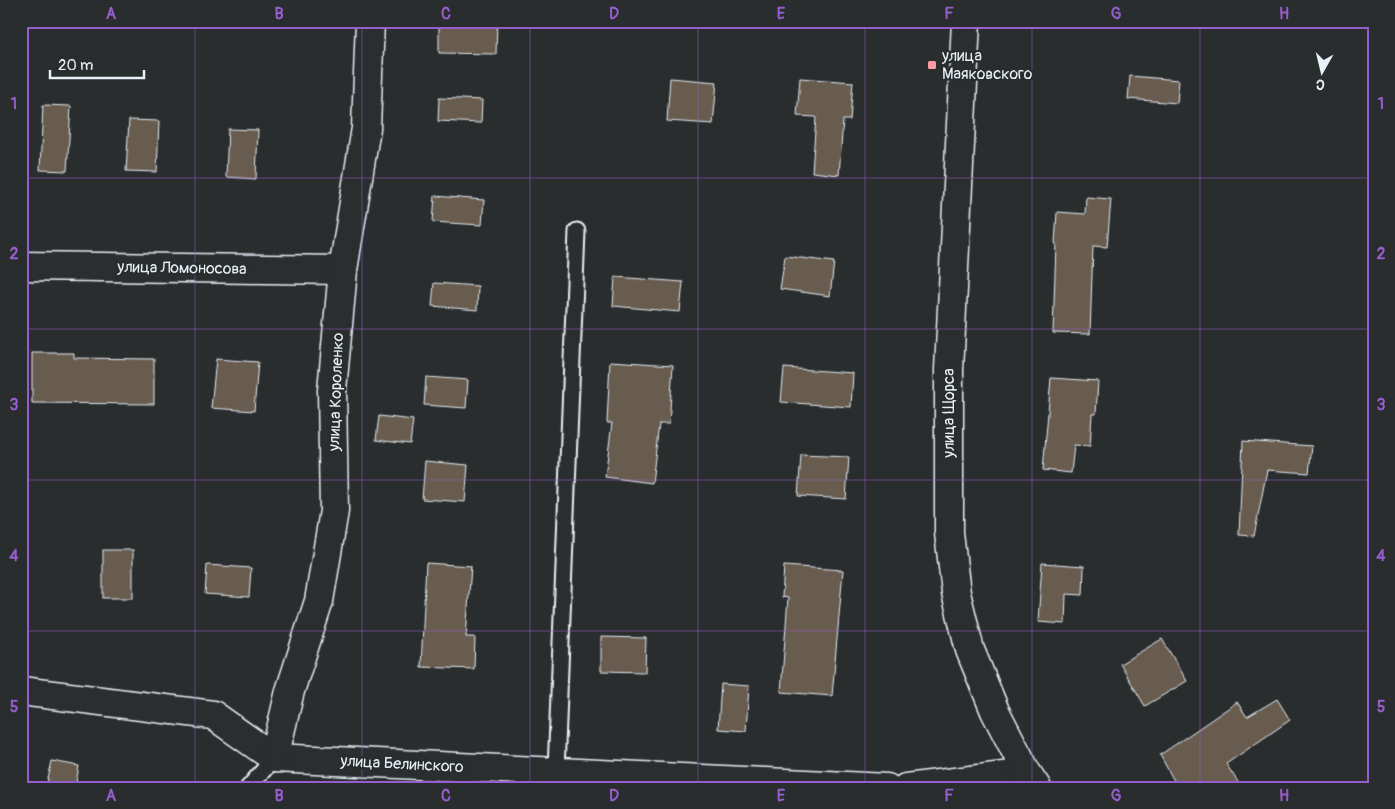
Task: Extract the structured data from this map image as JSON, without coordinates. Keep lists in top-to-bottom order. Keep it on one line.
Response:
{"streets":{"street":["улица Ломоносова","улица Короленко","улица Щорса","улица Белинского"]},"crossings":[["улица Ломоносова","улица Короленко"],["улица Короленко","улица Белинского"]],"places":{"transit":["улица Маяковского"]},"scale_bar":"20 m","north":"bottom","grid":{"columns":["A","B","C","D","E","F","G","H"],"rows":["1","2","3","4","5"]}}
